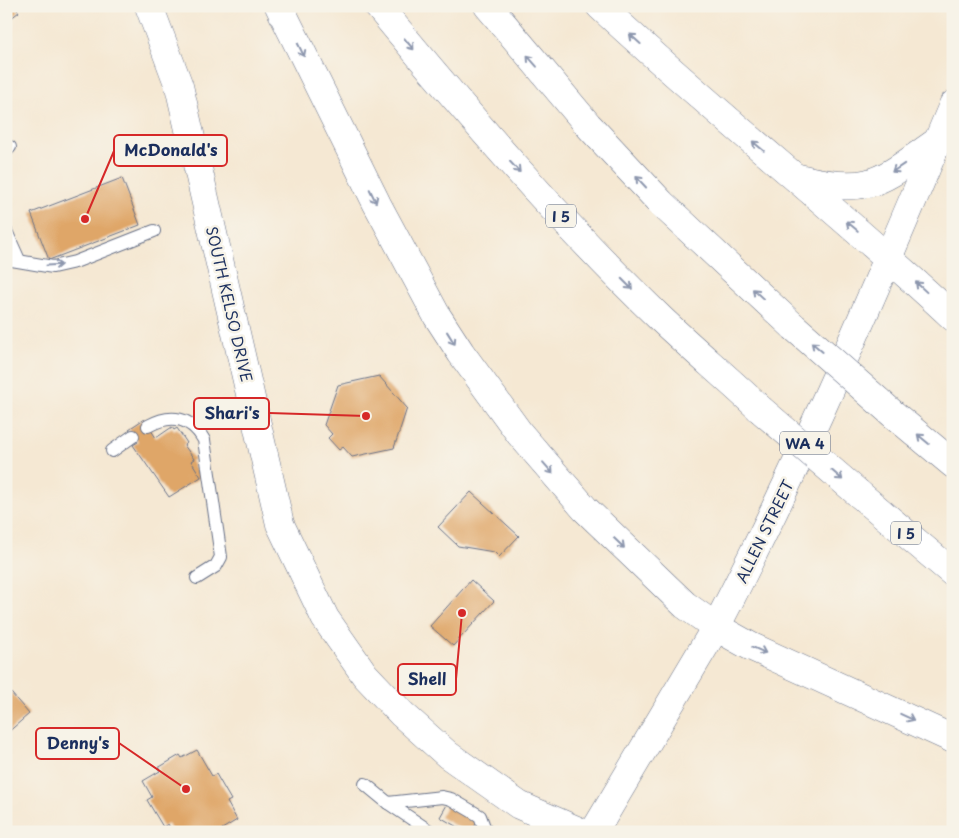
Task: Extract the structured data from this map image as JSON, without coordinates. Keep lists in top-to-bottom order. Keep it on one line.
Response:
{"streets":{"main road":["I 5","SOUTH KELSO DRIVE","WA 4","ALLEN STREET"]},"places":["McDonald's","Shari's","Shell","Denny's"]}
